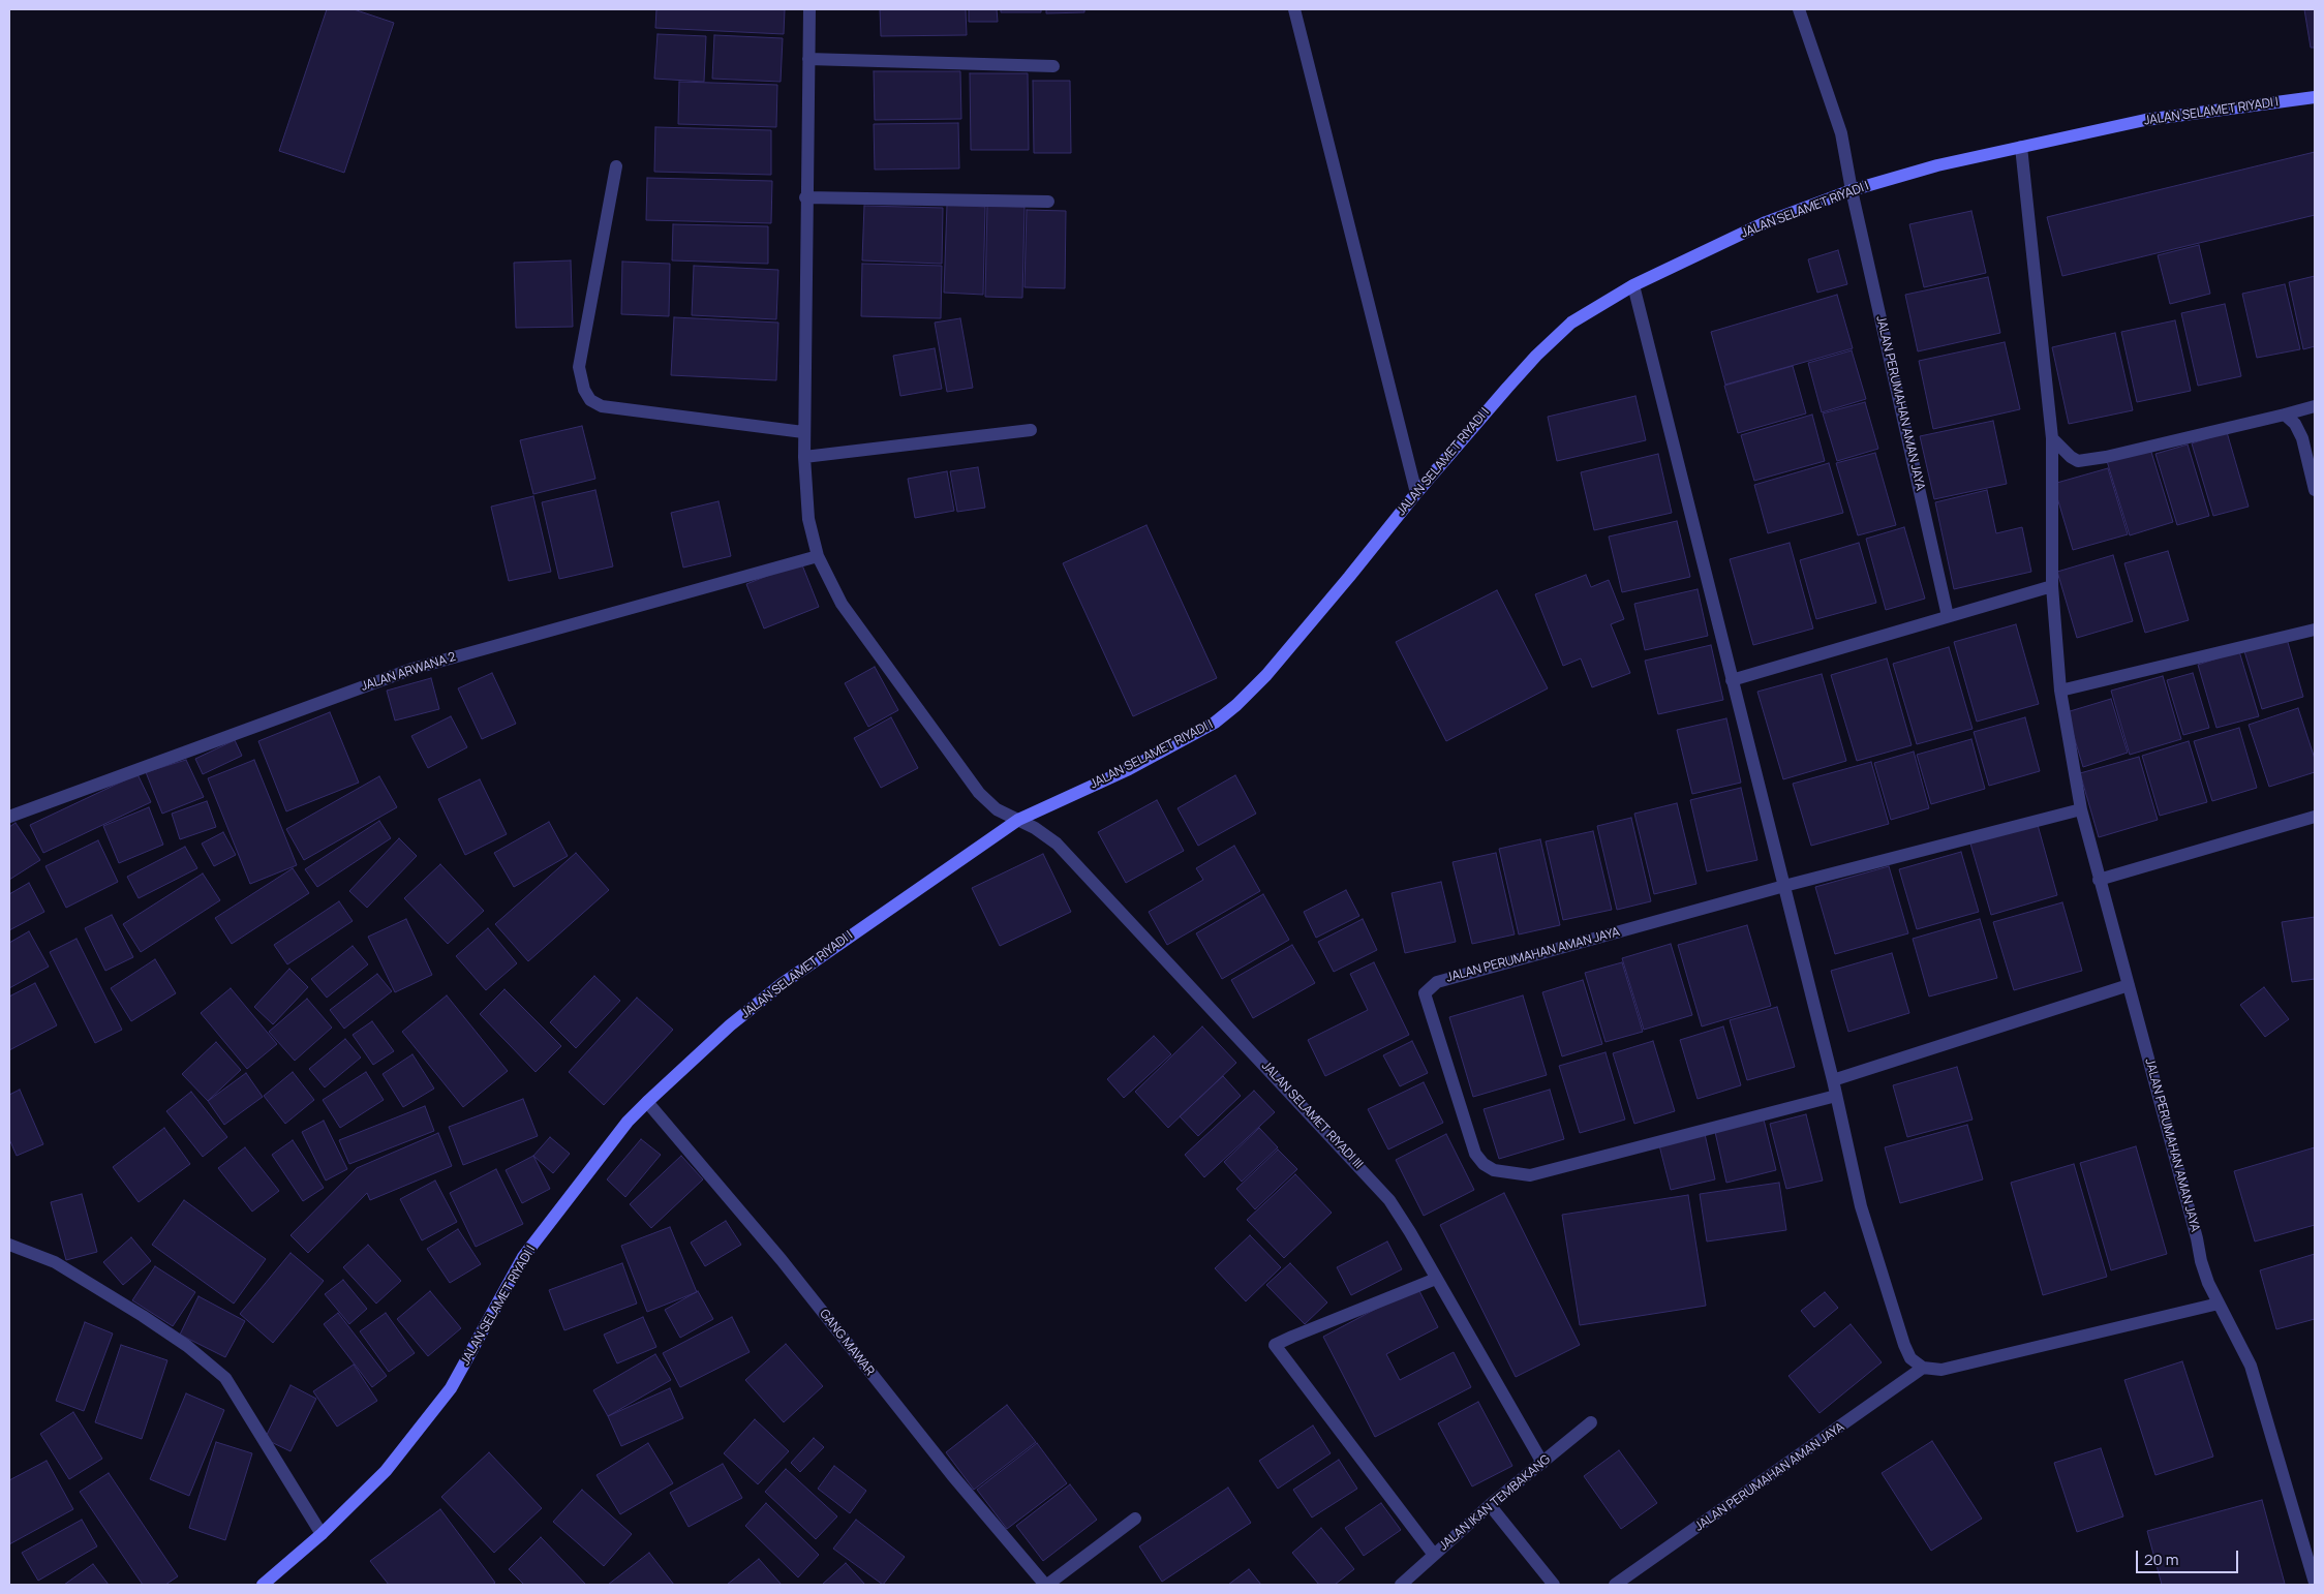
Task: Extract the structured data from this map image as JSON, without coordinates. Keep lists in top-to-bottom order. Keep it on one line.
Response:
{"streets":{"main road":["JALAN SELAMET RIYADI I"],"street":["JALAN PERUMAHAN AMAN JAYA","JALAN ARWANA 2","JALAN SELAMET RIYADI III","GANG MAWAR","JALAN IKAN TEMBAKANG"]},"crossings":[["JALAN SELAMET RIYADI I","JALAN PERUMAHAN AMAN JAYA"],["JALAN SELAMET RIYADI I","JALAN SELAMET RIYADI III"],["JALAN SELAMET RIYADI I","GANG MAWAR"],["JALAN ARWANA 2","JALAN SELAMET RIYADI III"],["JALAN SELAMET RIYADI III","JALAN IKAN TEMBAKANG"]],"scale_bar":"20 m"}
